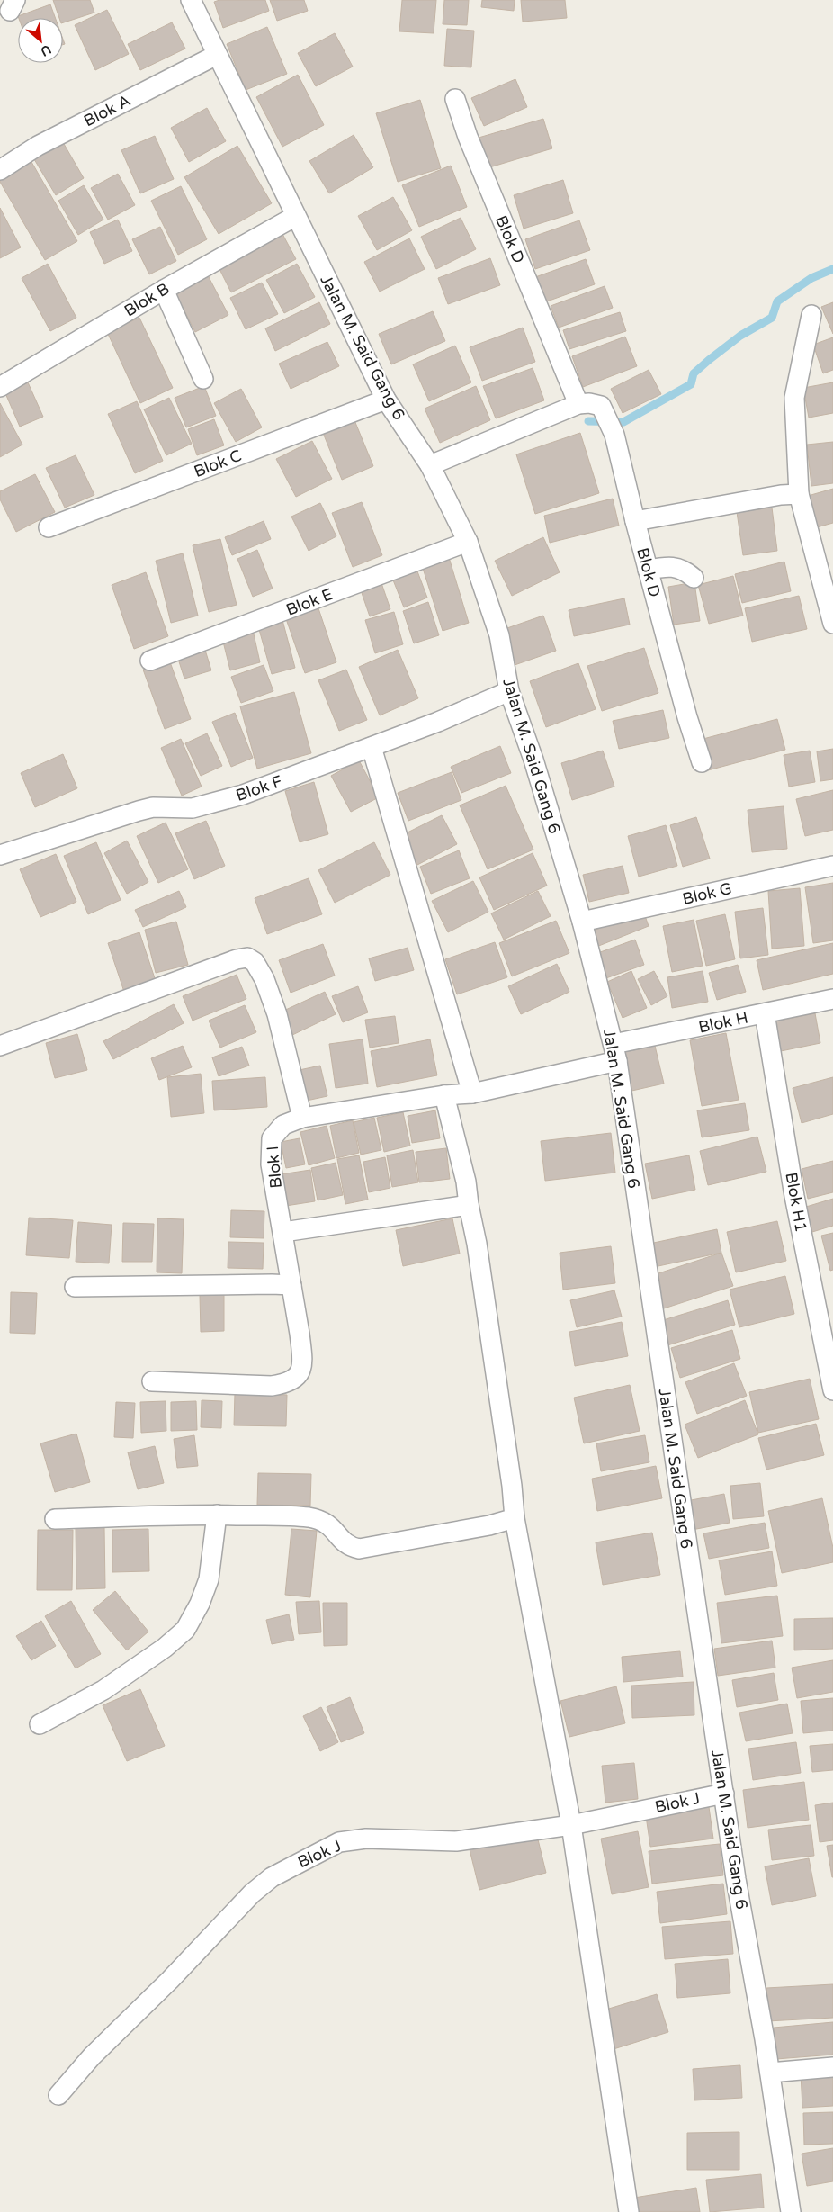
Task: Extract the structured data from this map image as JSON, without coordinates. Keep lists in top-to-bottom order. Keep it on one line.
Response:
{"streets":{"street":["Blok A","Blok D","Blok B","Jalan M. Said Gang 6","Blok C","Blok E","Blok F","Blok G","Blok H","Blok I","Blok H1","Blok J"]},"crossings":[["Blok A","Jalan M. Said Gang 6"],["Blok D","Jalan M. Said Gang 6"],["Blok B","Jalan M. Said Gang 6"],["Jalan M. Said Gang 6","Blok C"],["Jalan M. Said Gang 6","Blok E"],["Jalan M. Said Gang 6","Blok F"],["Jalan M. Said Gang 6","Blok G"],["Jalan M. Said Gang 6","Blok H"],["Jalan M. Said Gang 6","Blok I"],["Jalan M. Said Gang 6","Blok J"],["Blok H","Blok I"],["Blok H","Blok H1"]],"north":"bottom right"}
